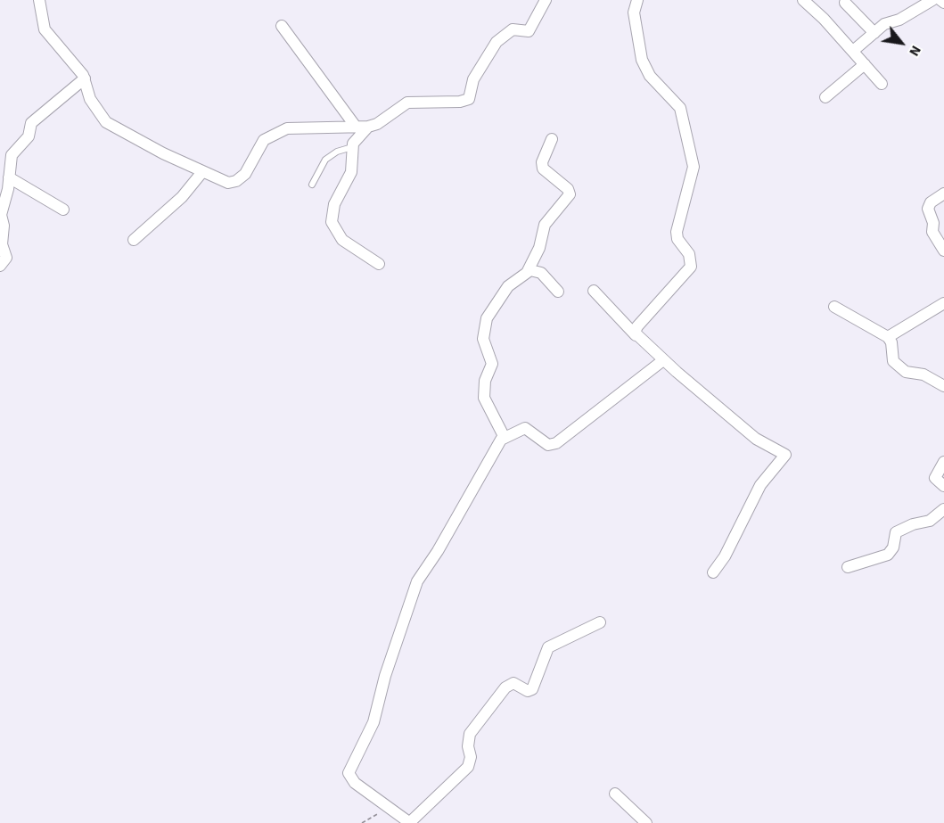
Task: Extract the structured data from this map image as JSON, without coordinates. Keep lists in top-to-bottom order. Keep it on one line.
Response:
{"north":"bottom right"}
